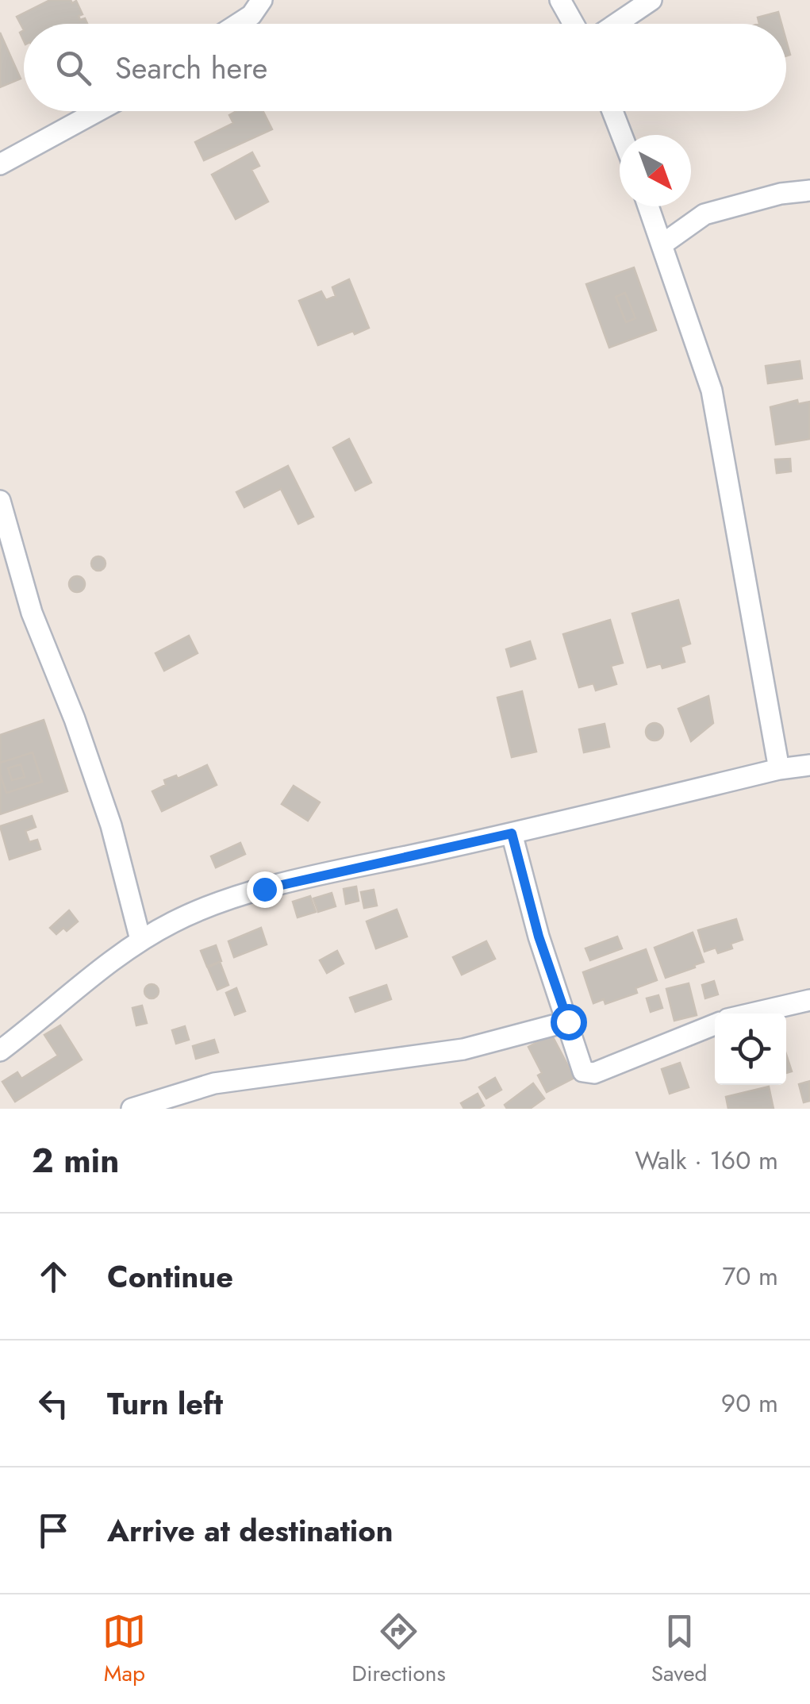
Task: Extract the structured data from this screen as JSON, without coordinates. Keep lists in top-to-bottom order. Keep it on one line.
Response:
{"north":"bottom right","page":{"search":"Search here","heading":["2 min","Walk · 160 m"],"list":[["Continue","70 m"],["Turn left","90 m"],"Arrive at destination"],"nav":["Map","Directions","Saved"]}}
